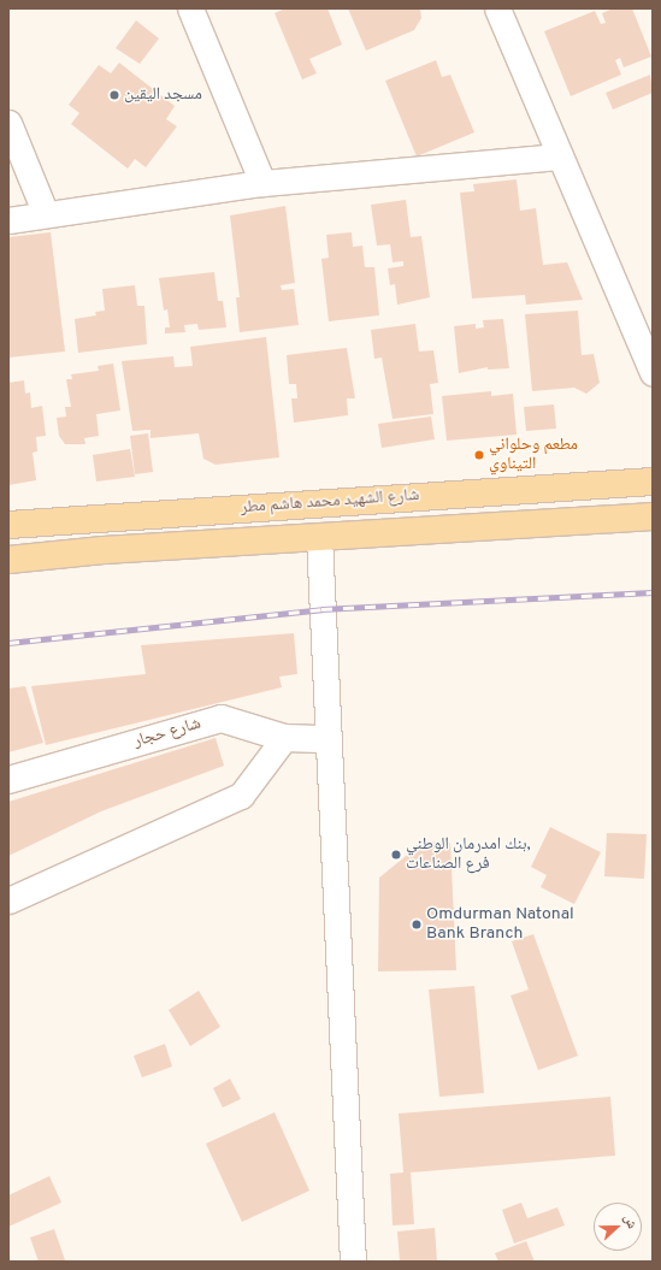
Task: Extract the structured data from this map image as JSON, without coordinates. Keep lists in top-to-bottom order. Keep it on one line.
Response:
{"streets":{"main road":["شارع الشهيد محمد هاشم مطر"],"street":["شارع حجار"]},"places":["مسجد اليقين","مطعم وحلواني التيناوي","بنك امدرمان الوطني, فرع الصناعات","Omdurman Natonal Bank Branch"],"north":"right"}
